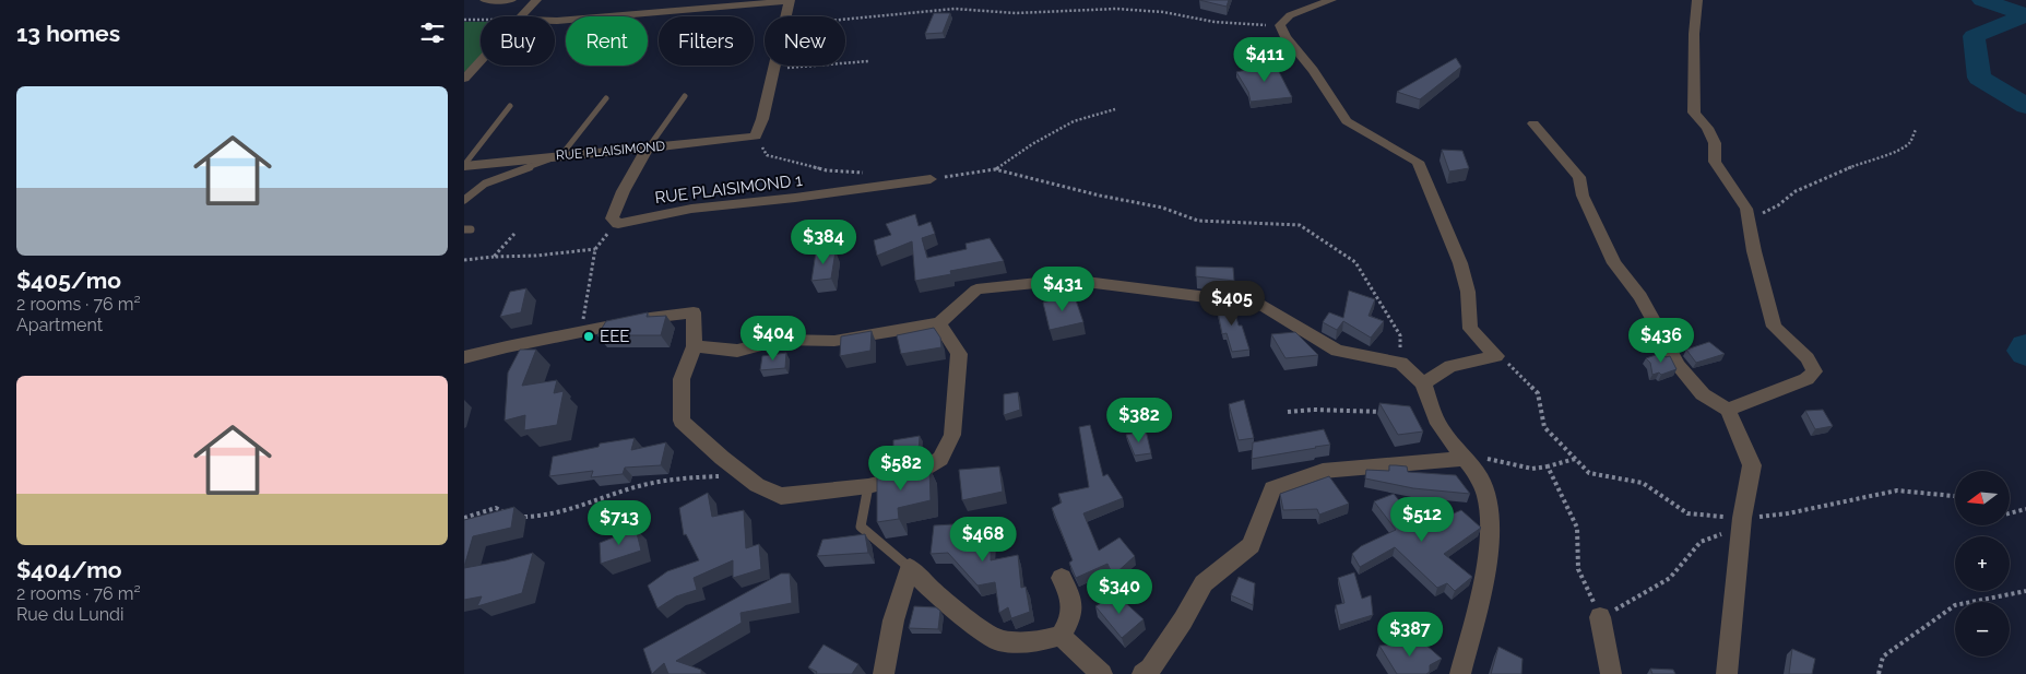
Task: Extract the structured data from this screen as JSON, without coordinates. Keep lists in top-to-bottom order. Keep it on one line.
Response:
{"streets":{"street":["RUE PLAISIMOND","RUE PLAISIMOND 1"]},"places":["EEE"],"north":"left","page":{"heading":"13 homes","chip":["Buy","Rent","Filters","New"],"price":["$411","$384","$431","$405","$404","$436","$382","$582","$512","$713","$468","$340","$387"],"list":[{"name":"$405/mo","note":"2 rooms · 76 m² · Apartment"},{"name":"$404/mo","note":"2 rooms · 76 m² · Rue du Lundi"}],"map_buttons":["+","−"]}}
